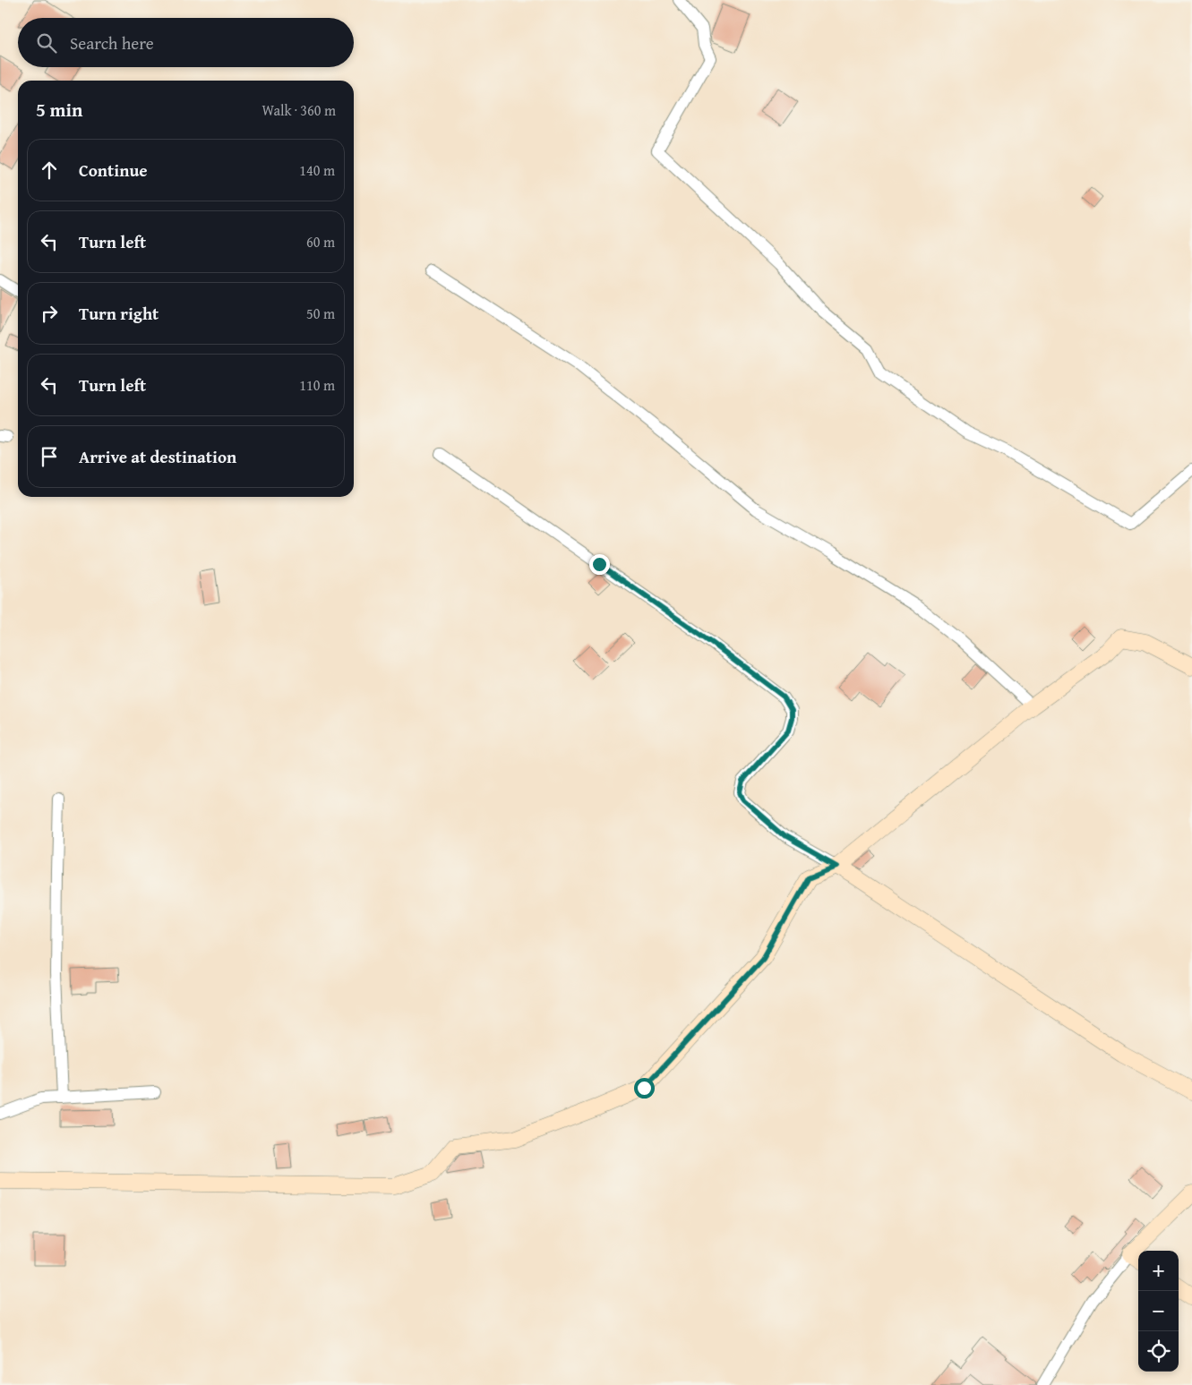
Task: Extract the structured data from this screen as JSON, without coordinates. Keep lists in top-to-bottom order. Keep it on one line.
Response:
{"page":{"search":"Search here","heading":["5 min","Walk · 360 m"],"list":[["Continue","140 m"],["Turn left","60 m"],["Turn right","50 m"],["Turn left","110 m"],"Arrive at destination"],"map_buttons":["+","−"]}}
